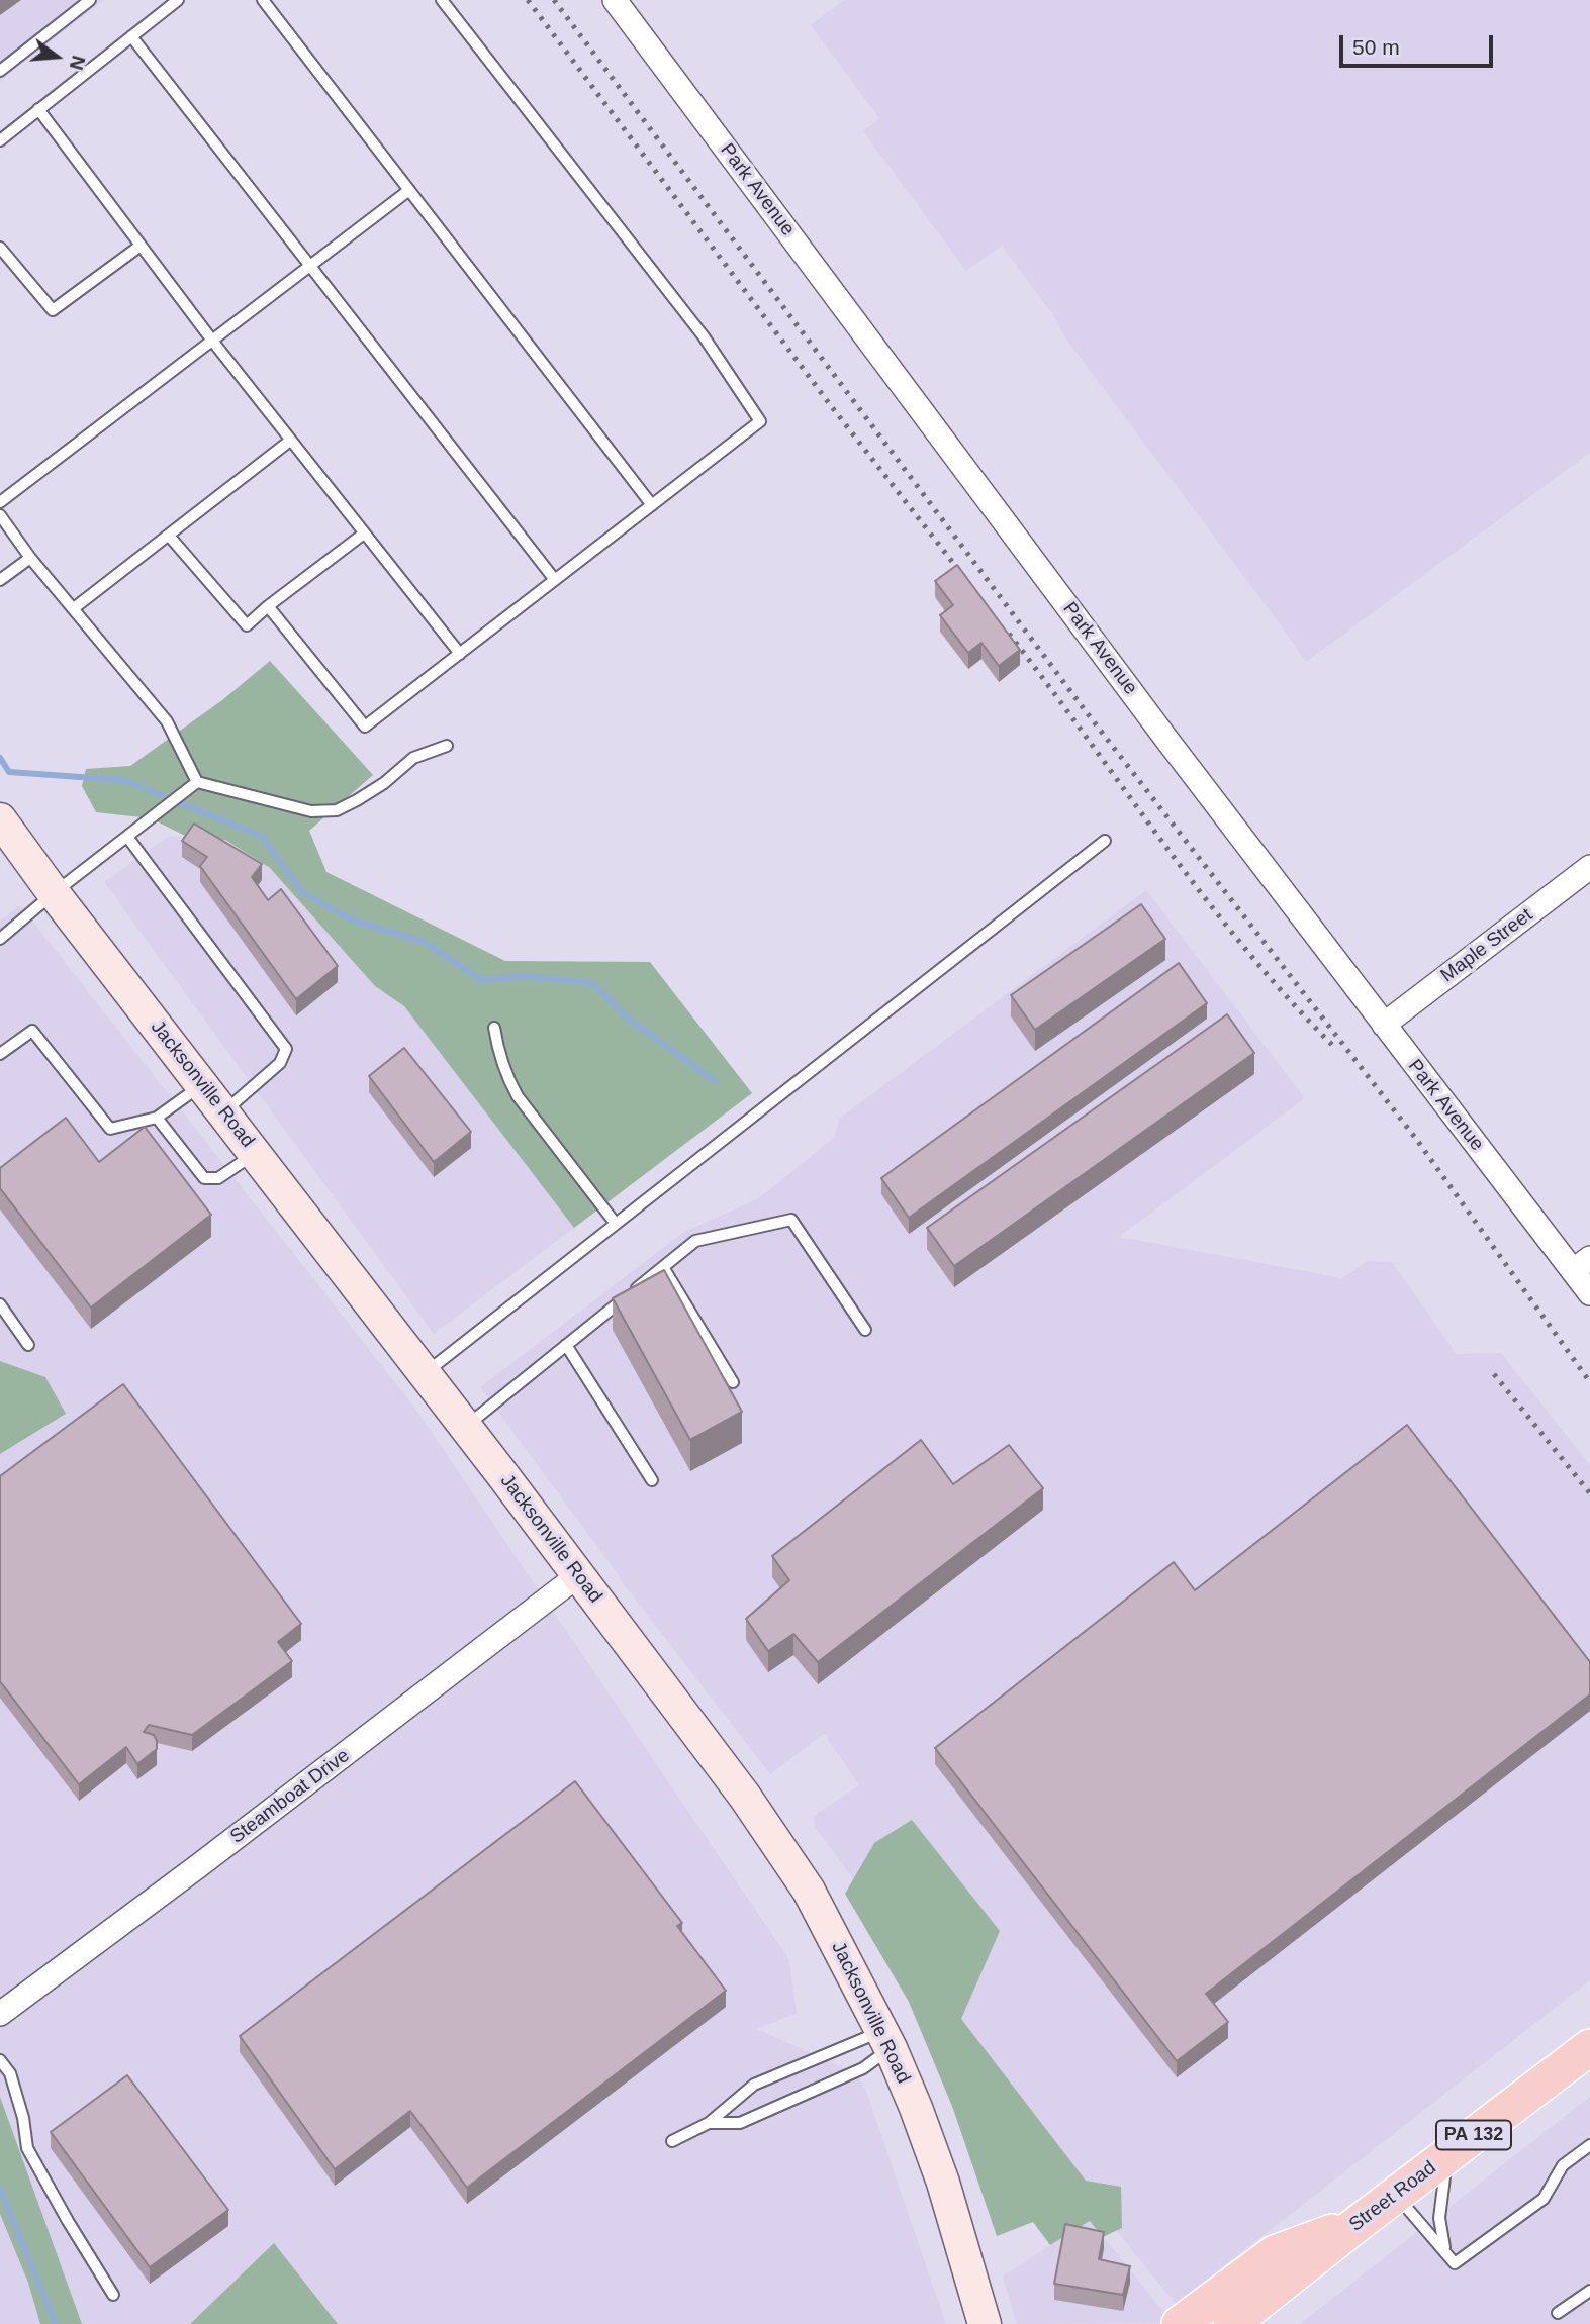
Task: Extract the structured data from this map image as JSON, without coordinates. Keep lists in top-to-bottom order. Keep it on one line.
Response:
{"streets":{"main road":["Jacksonville Road","PA 132","Street Road"],"street":["Park Avenue","Maple Street","Steamboat Drive"]},"crossings":[["Park Avenue","Maple Street"],["Jacksonville Road","Steamboat Drive"]],"scale_bar":"50 m","north":"right"}
